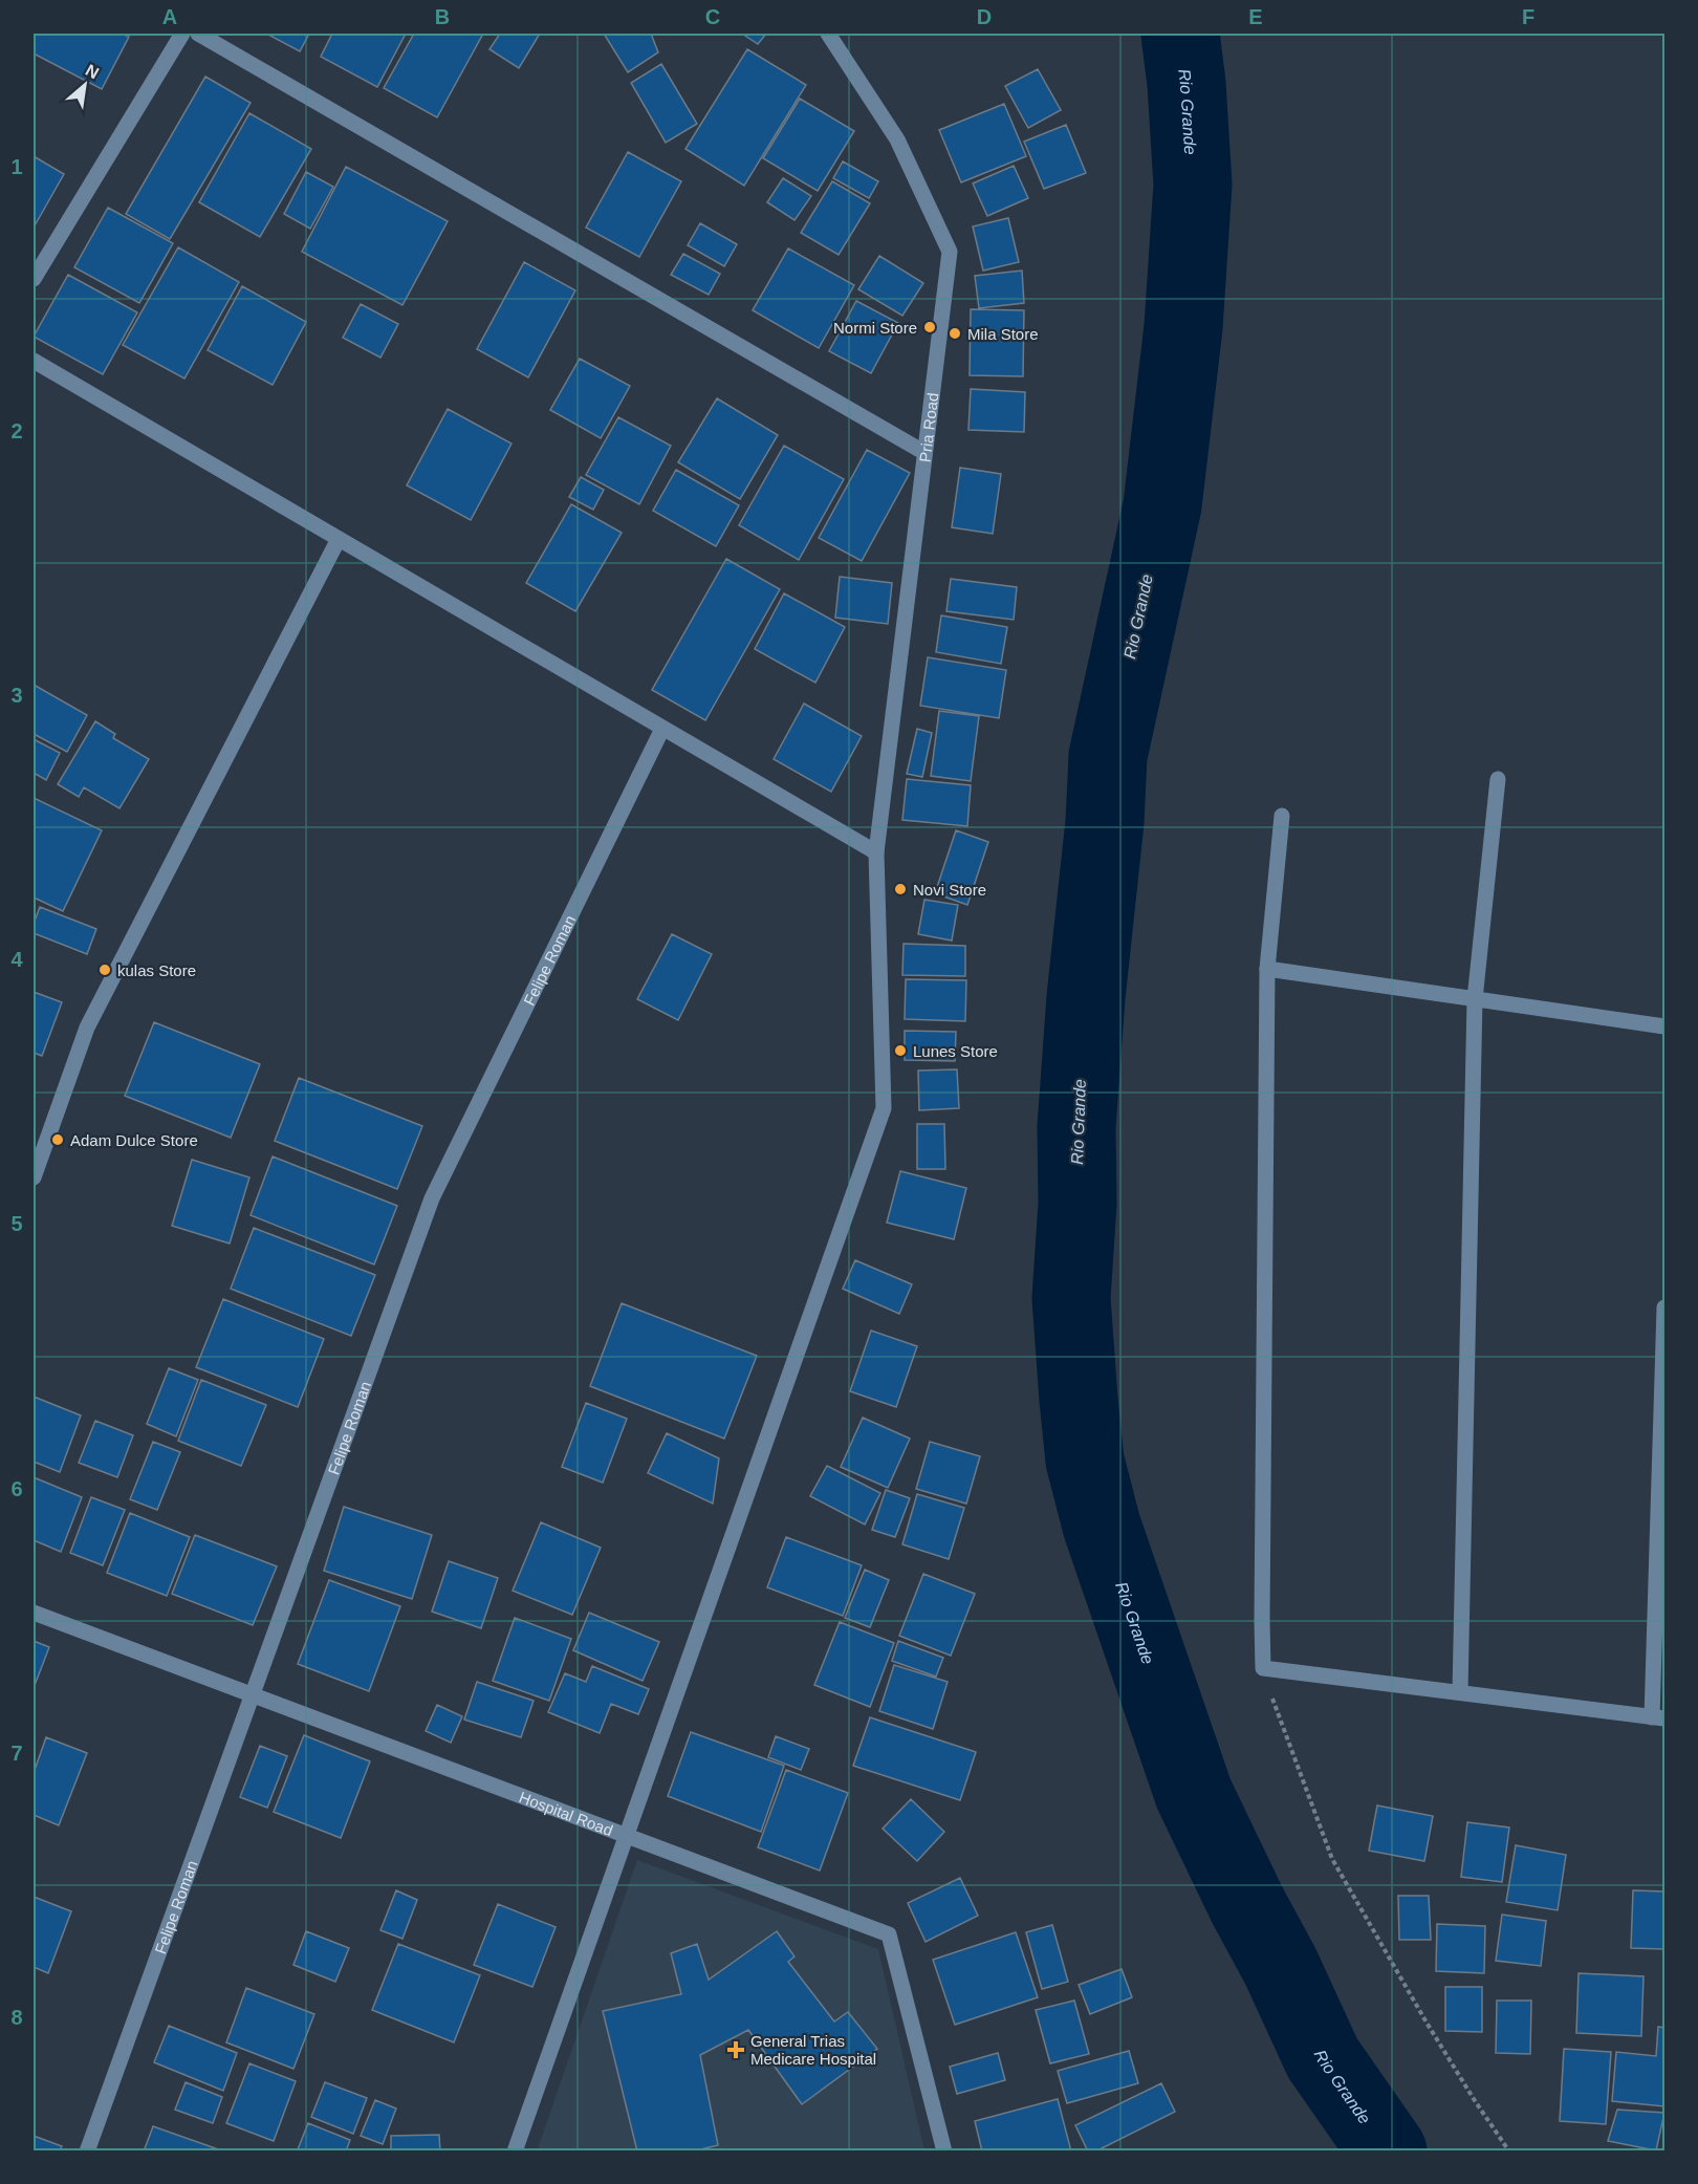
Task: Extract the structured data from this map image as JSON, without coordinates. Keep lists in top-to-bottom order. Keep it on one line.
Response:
{"streets":{"street":["Pria Road","Felipe Roman","Hospital Road"]},"crossings":[["Pria Road","Hospital Road"],["Felipe Roman","Hospital Road"]],"water":["Rio Grande"],"places":{"other":["Normi Store","Mila Store","Novi Store","kulas Store","Lunes Store","Adam Dulce Store"],"health":["General Trias Medicare Hospital"]},"north":"top right","grid":{"columns":["A","B","C","D","E","F"],"rows":["1","2","3","4","5","6","7","8"]}}
